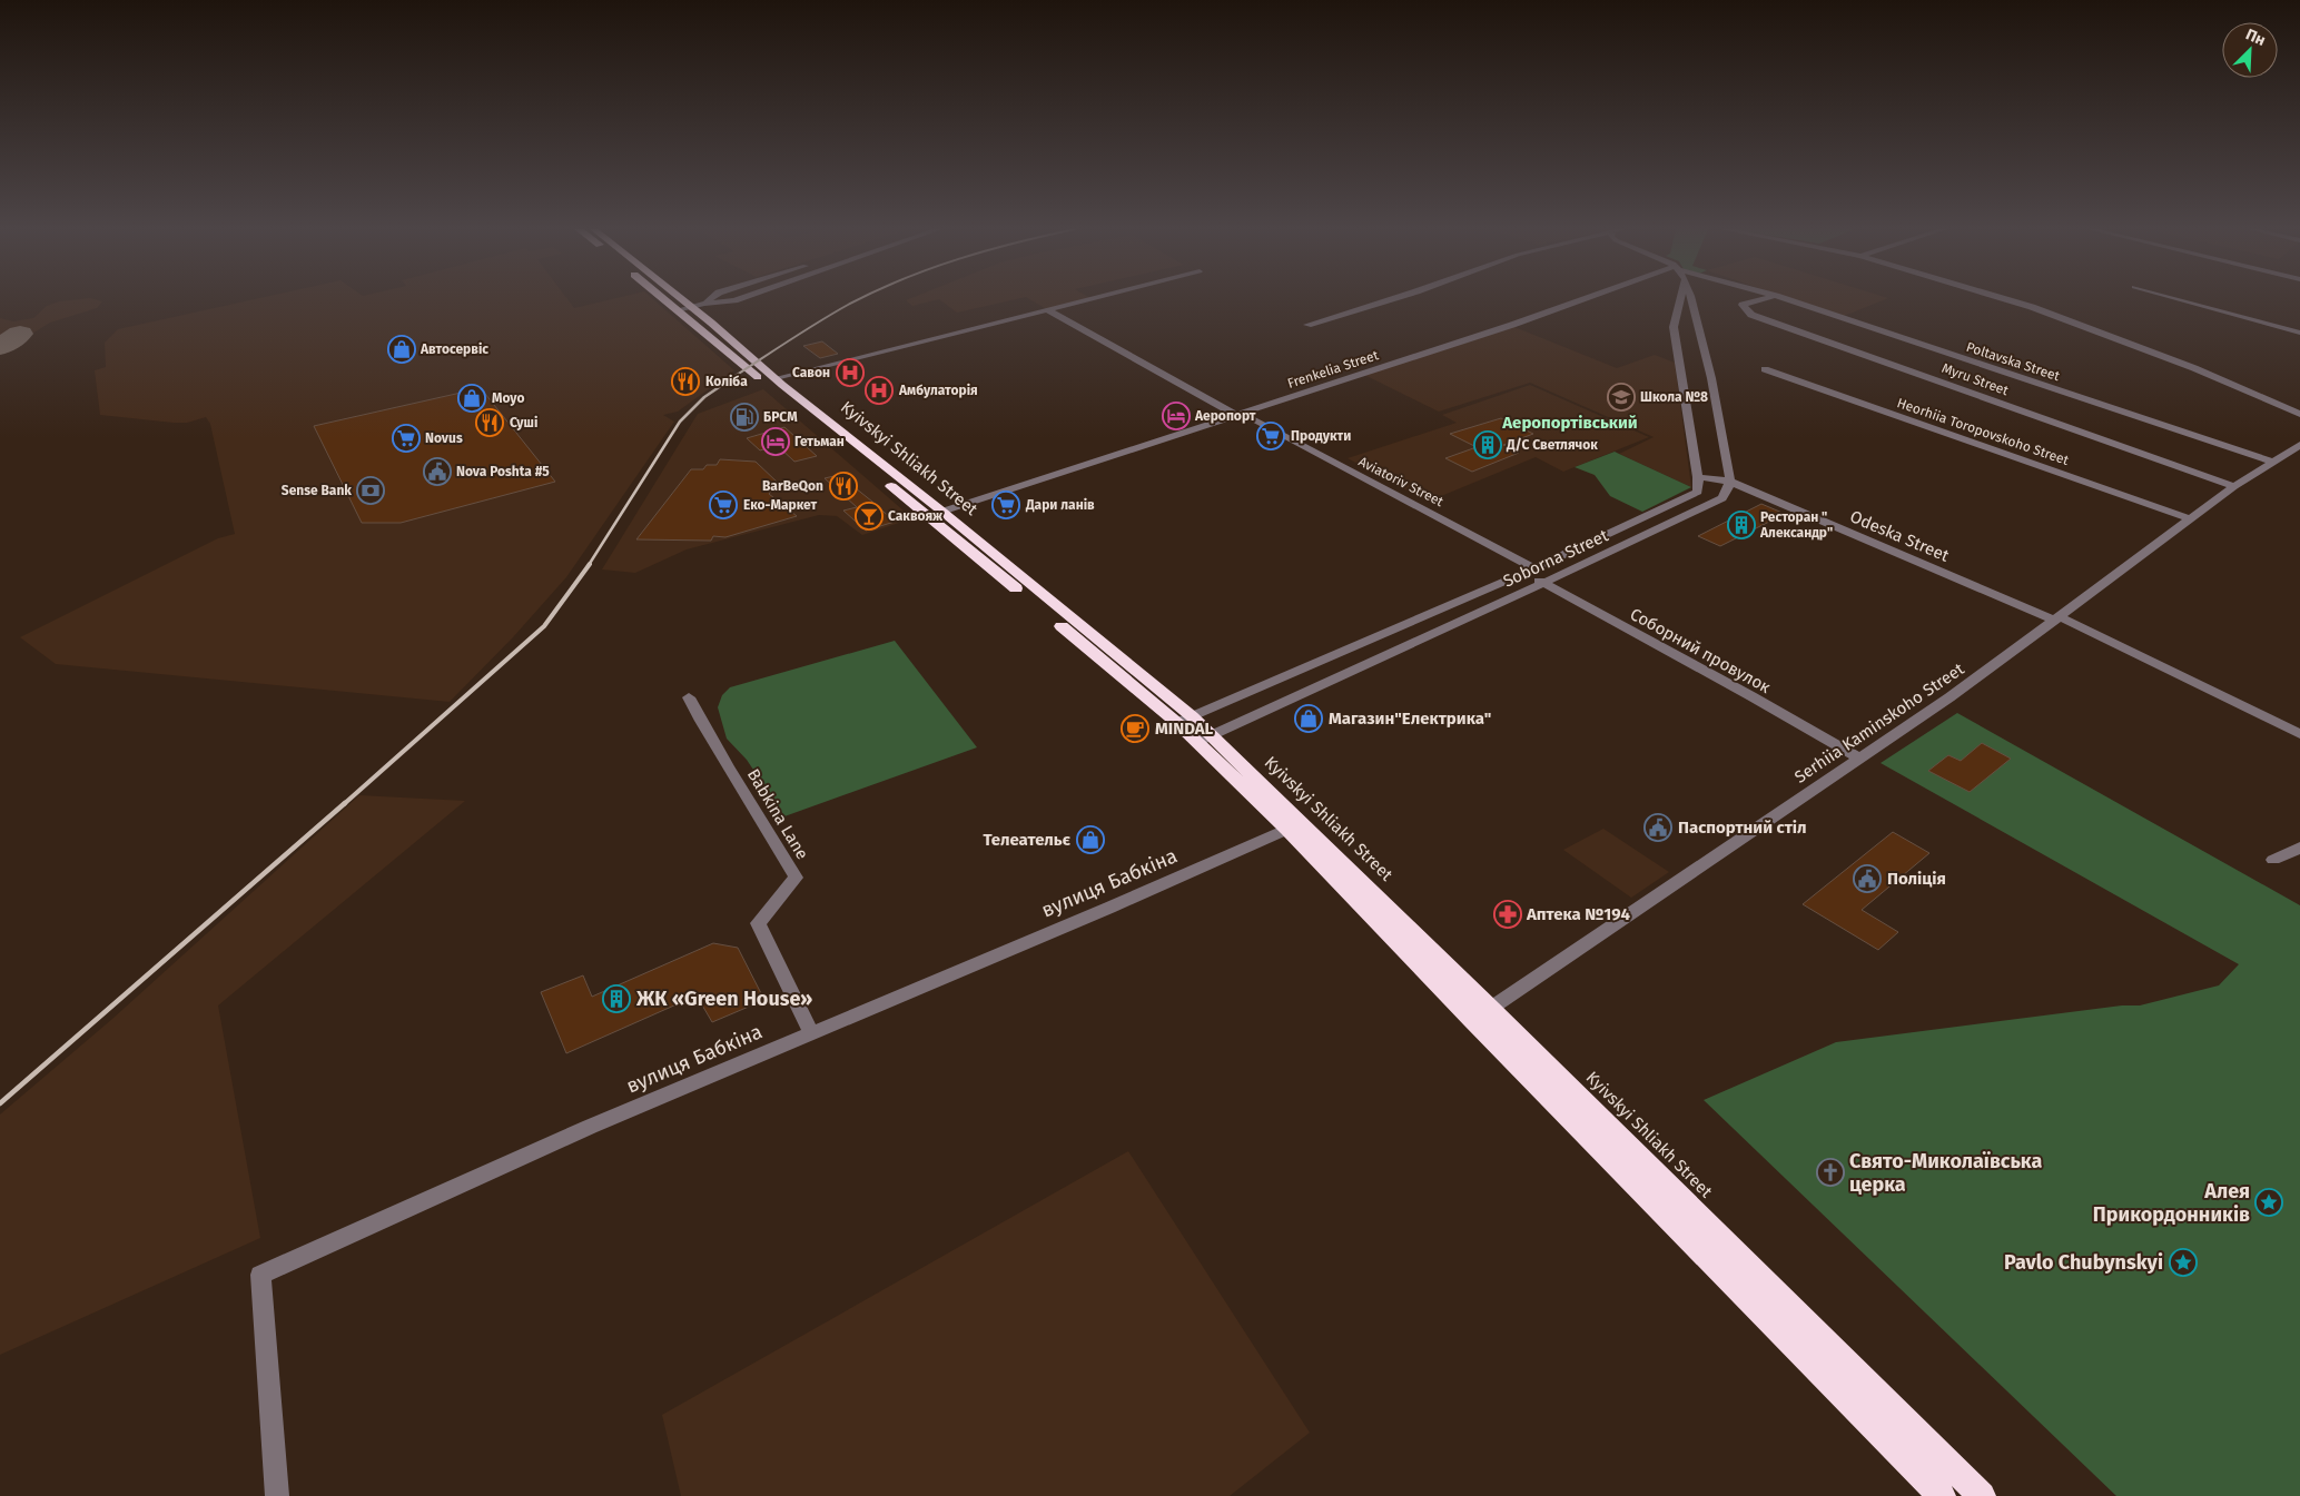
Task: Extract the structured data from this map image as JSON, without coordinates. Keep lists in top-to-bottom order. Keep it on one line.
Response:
{"streets":{"highway":["Kyivskyi Shliakh Street"],"street":["Poltavska Street","Frenkelia Street","Myru Street","Heorhiia Toropovskoho Street","Aviatoriv Street","Odeska Street","Soborna Street","Соборний провулок","Serhiia Kaminskoho Street","Babkina Lane","вулиця Бабкіна"]},"crossings":[["Poltavska Street","Serhiia Kaminskoho Street"],["Frenkelia Street","Kyivskyi Shliakh Street"],["Frenkelia Street","Aviatoriv Street"],["Myru Street","Serhiia Kaminskoho Street"],["Heorhiia Toropovskoho Street","Serhiia Kaminskoho Street"],["Kyivskyi Shliakh Street","Soborna Street"],["Kyivskyi Shliakh Street","Serhiia Kaminskoho Street"],["Kyivskyi Shliakh Street","вулиця Бабкіна"],["Aviatoriv Street","Soborna Street"],["Aviatoriv Street","Соборний провулок"],["Odeska Street","Soborna Street"],["Odeska Street","Serhiia Kaminskoho Street"],["Soborna Street","Соборний провулок"],["Соборний провулок","Serhiia Kaminskoho Street"],["Babkina Lane","вулиця Бабкіна"]],"districts":["Аеропортівський"],"places":{"shop":["Автосервіс","Moyo","Магазин\"Електрика\"","Телеательє"],"hospital":["Савон","Амбулаторія"],"restaurant":["Коліба","Суші","BarBeQon"],"school or university":["Школа №8"],"hotel":["Аеропорт","Гетьман"],"fuel station":["БРСМ"],"supermarket":["Продукти","Novus","Еко-Маркет","Дари ланів"],"building":["Д/С Светлячок","Ресторан \" Александр\"","ЖК «Green House»"],"public building":["Nova Poshta #5","Паспортний стіл","Поліція"],"bank":["Sense Bank"],"bar":["Саквояж"],"cafe":["MINDAL"],"pharmacy":["Аптека №194"],"church":["Свято-Миколаївська церка"],"place":["Алея Прикордонників","Pavlo Chubynskyi"]},"north":"top right"}
